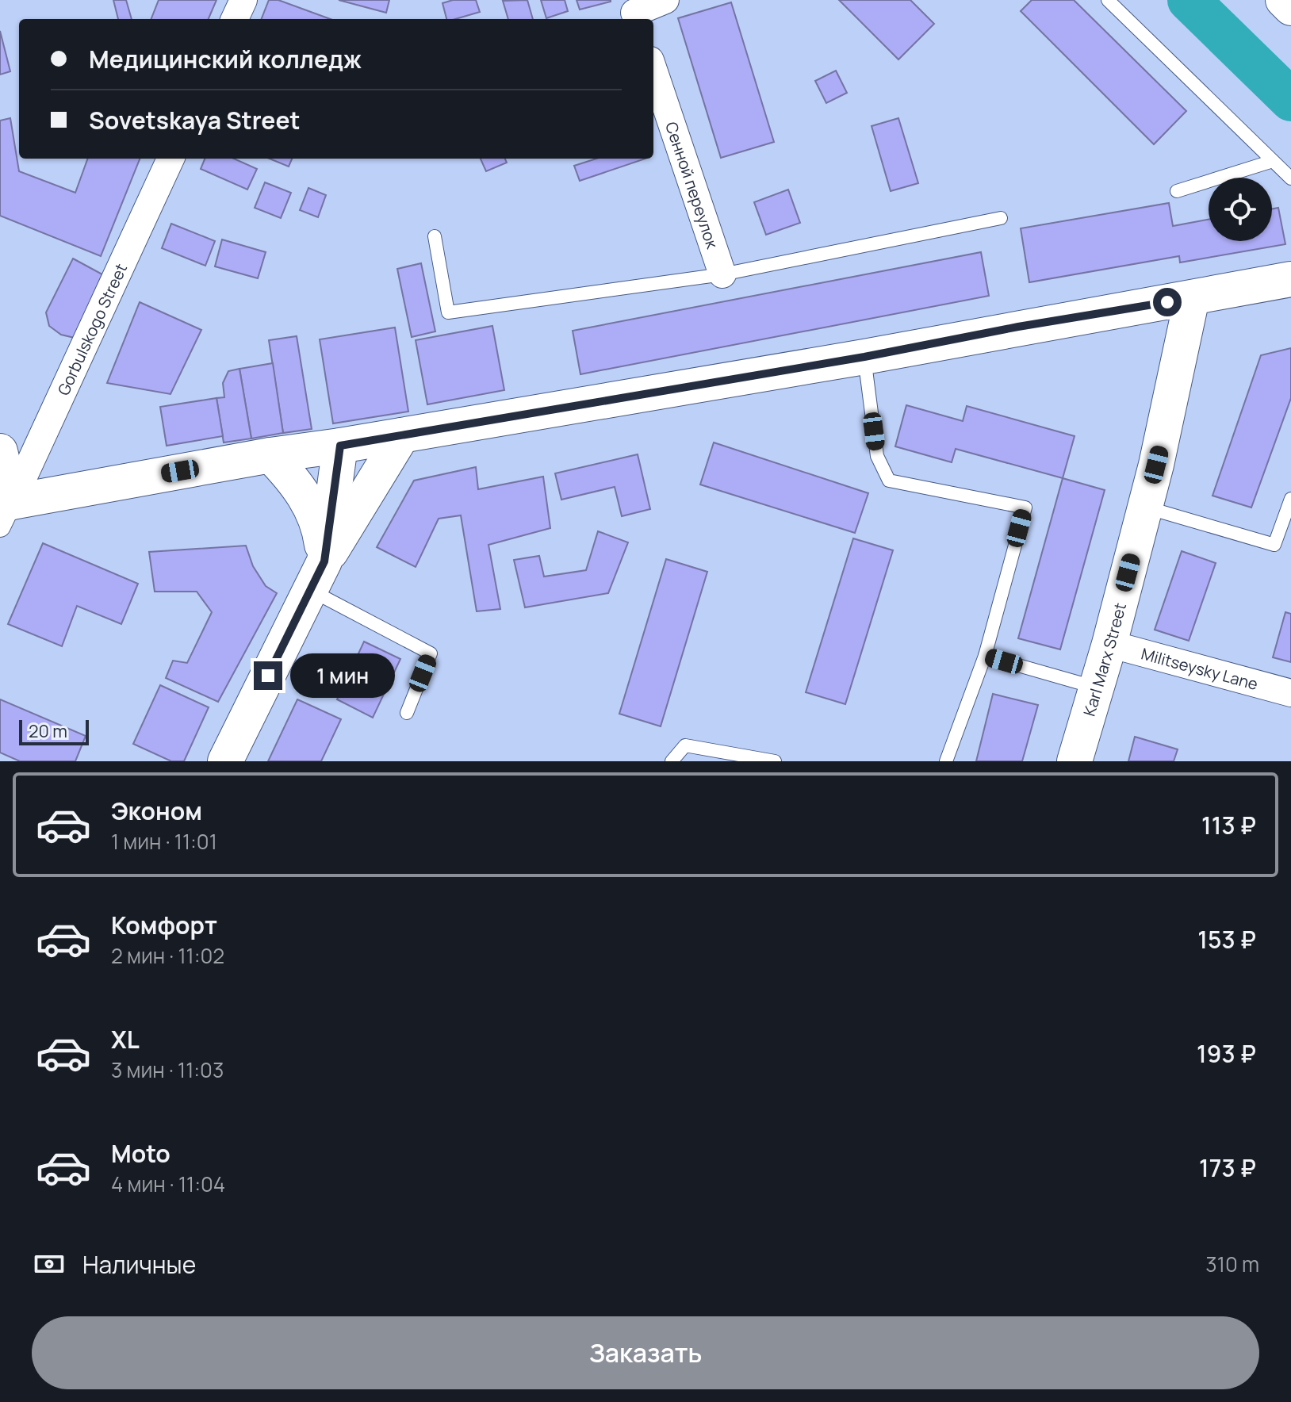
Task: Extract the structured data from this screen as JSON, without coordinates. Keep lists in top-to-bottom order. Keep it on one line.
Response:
{"streets":{"main road":["Karl Marx Street"],"street":["Сенной переулок","Gorbulskogo Street","Militseysky Lane"]},"crossings":[["Karl Marx Street","Militseysky Lane"]],"scale_bar":"20 m","page":{"banner":["Медицинский колледж","Sovetskaya Street"],"bubble":"1 мин","scale":"20 m","list":[{"name":"Эконом","note":"1 мин · 11:01","value":"113 ₽"},{"name":"Комфорт","note":"2 мин · 11:02","value":"153 ₽"},{"name":"XL","note":"3 мин · 11:03","value":"193 ₽"},{"name":"Moto","note":"4 мин · 11:04","value":"173 ₽"}],"pay":["Наличные","310 m"],"buttons":"Заказать"}}
